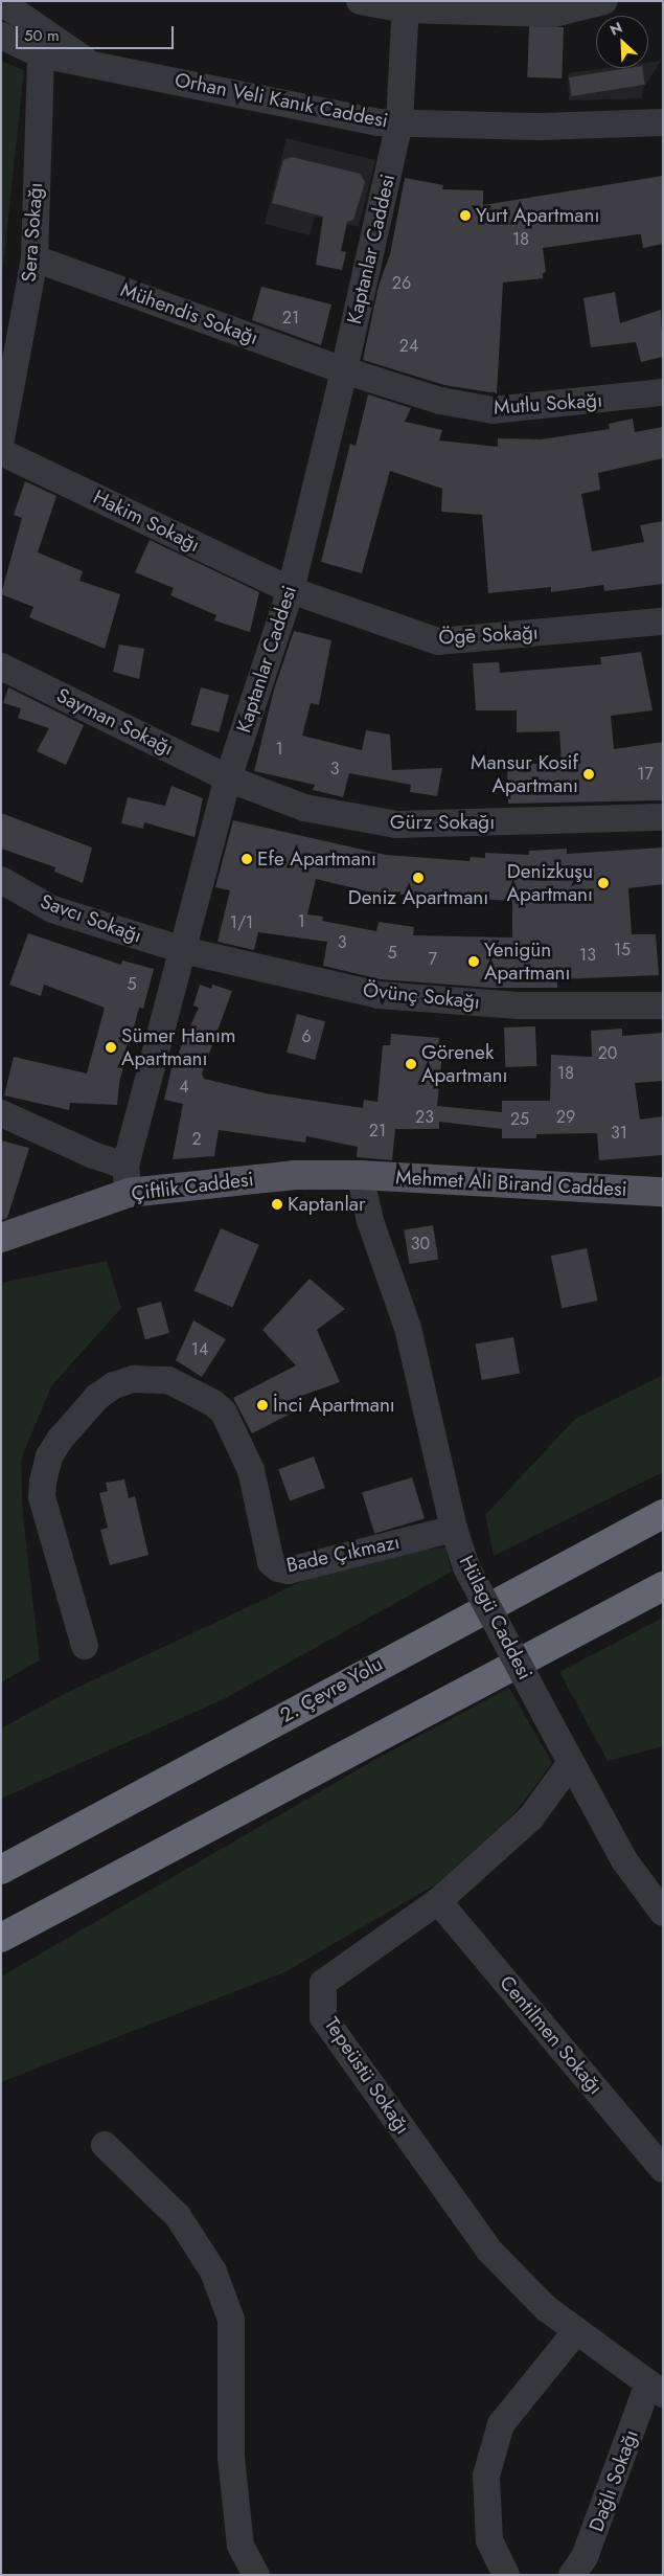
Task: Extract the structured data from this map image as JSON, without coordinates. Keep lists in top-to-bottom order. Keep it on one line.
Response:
{"streets":{"highway":["2. Çevre Yolu"],"main road":["Mehmet Ali Birand Caddesi","Çiftlik Caddesi"],"street":["Orhan Veli Kanık Caddesi","Sera Sokağı","Kaptanlar Caddesi","Mühendis Sokağı","Mutlu Sokağı","Hakim Sokağı","Öḡe Sokağı","Sayman Sokağı","Gürz Sokağı","Savcı Sokağı","Övünç Sokağı","Bade Çıkmazı","Hülagü Caddesi","Centilmen Sokağı","Tepeüstü Sokağı","Dağlı Sokağı"]},"crossings":[["Orhan Veli Kanık Caddesi","Sera Sokağı"],["Orhan Veli Kanık Caddesi","Kaptanlar Caddesi"],["Sera Sokağı","Mühendis Sokağı"],["Kaptanlar Caddesi","Mühendis Sokağı"],["Kaptanlar Caddesi","Mutlu Sokağı"],["Kaptanlar Caddesi","Hakim Sokağı"],["Kaptanlar Caddesi","Öḡe Sokağı"],["Kaptanlar Caddesi","Sayman Sokağı"],["Kaptanlar Caddesi","Gürz Sokağı"],["Kaptanlar Caddesi","Savcı Sokağı"],["Kaptanlar Caddesi","Övünç Sokağı"],["Kaptanlar Caddesi","Çiftlik Caddesi"],["Mühendis Sokağı","Mutlu Sokağı"],["Hakim Sokağı","Öḡe Sokağı"],["Sayman Sokağı","Gürz Sokağı"],["Savcı Sokağı","Övünç Sokağı"],["Mehmet Ali Birand Caddesi","Çiftlik Caddesi"],["Mehmet Ali Birand Caddesi","Hülagü Caddesi"],["Çiftlik Caddesi","Hülagü Caddesi"],["Bade Çıkmazı","Hülagü Caddesi"],["Hülagü Caddesi","Tepeüstü Sokağı"],["Centilmen Sokağı","Tepeüstü Sokağı"],["Tepeüstü Sokağı","Dağlı Sokağı"]],"places":["Yurt Apartmanı","Mansur Kosif Apartmanı","Efe Apartmanı","Deniz Apartmanı","Denizkuşu Apartmanı","Yenigün Apartmanı","Sümer Hanım Apartmanı","Görenek Apartmanı","Kaptanlar","İnci Apartmanı"],"house_numbers":["18","26","21","24","1","3","17","1","1/1","3","15","5","13","7","5","6","20","18","4","23","29","25","21","31","2","30","14"],"scale_bar":"50 m","north":"top left"}
